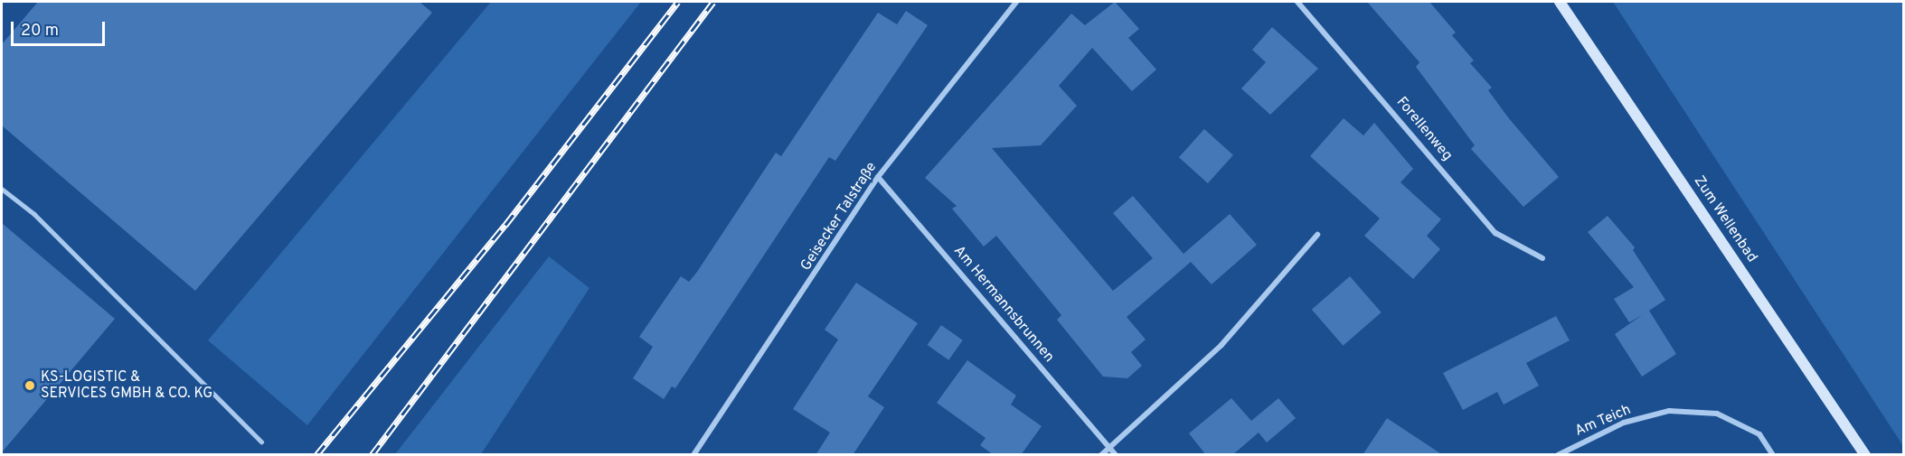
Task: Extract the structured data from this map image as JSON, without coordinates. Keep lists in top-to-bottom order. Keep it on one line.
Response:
{"streets":{"main road":["Zum Wellenbad"],"street":["Forellenweg","Geisecker Talstraße","Am Hermannsbrunnen","Am Teich"]},"crossings":[["Geisecker Talstraße","Am Hermannsbrunnen"]],"places":["KS-LOGISTIC & SERVICES GMBH & CO. KG"],"scale_bar":"20 m"}
